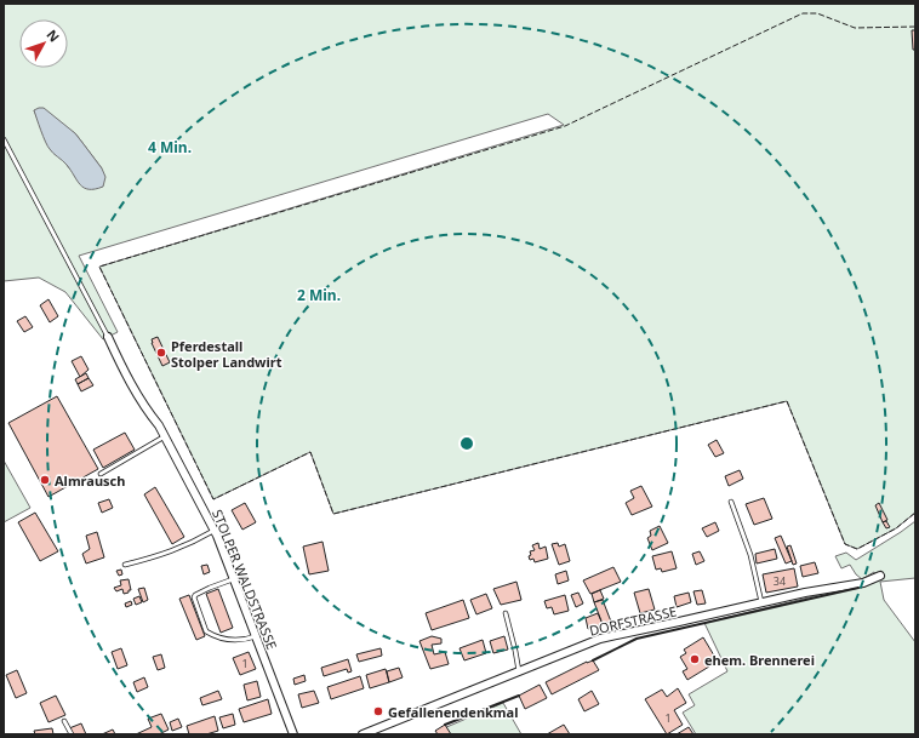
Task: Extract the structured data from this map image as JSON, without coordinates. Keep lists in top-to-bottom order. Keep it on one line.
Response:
{"streets":{"street":["STOLPER WALDSTRASSE","DORFSTRASSE"]},"places":["Pferdestall Stolper Landwirt","Almrausch","ehem. Brennerei","Gefallenendenkmal"],"house_numbers":["34","1","1"],"north":"top right","rings":["4 Min.","2 Min."]}
